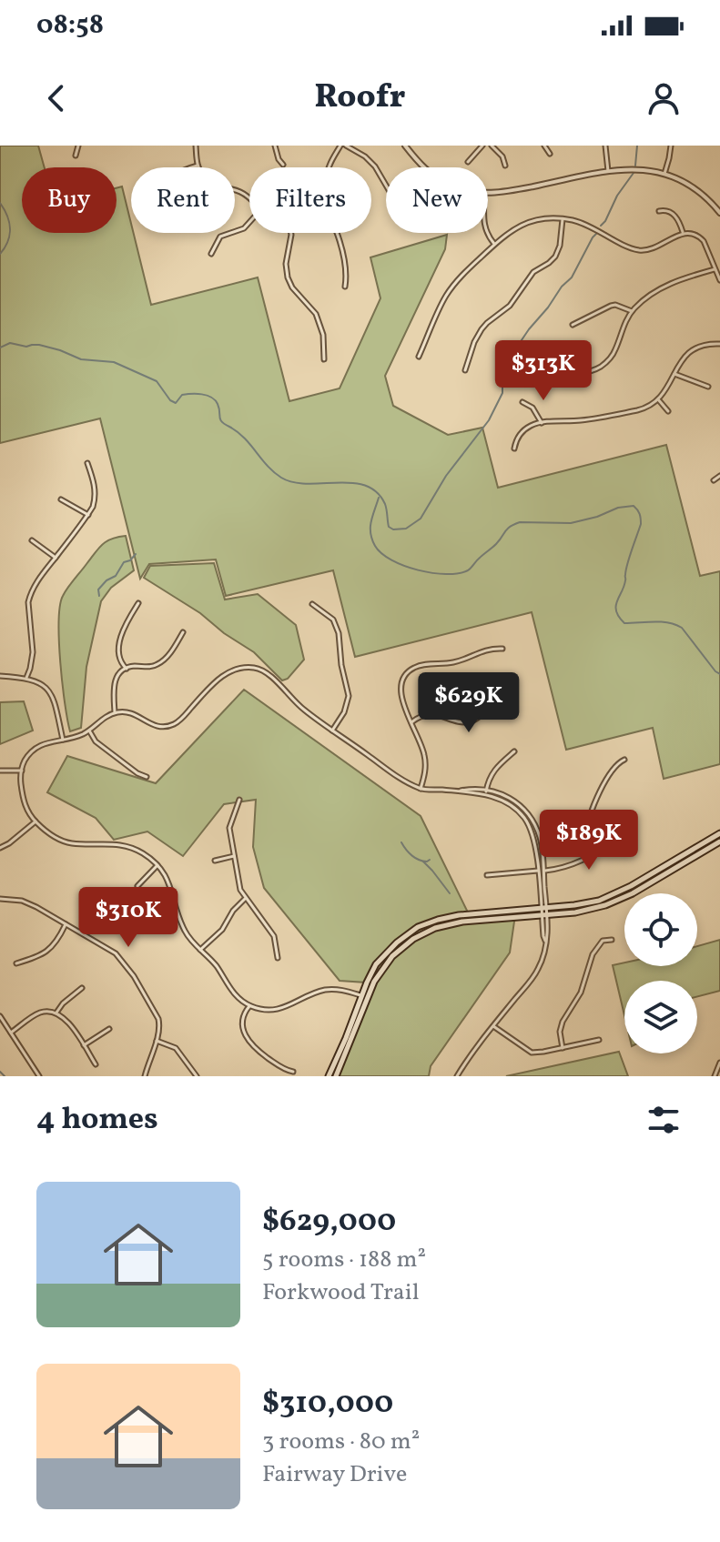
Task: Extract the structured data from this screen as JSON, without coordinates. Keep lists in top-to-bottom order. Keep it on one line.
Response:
{"page":{"status":"08:58","header":"Roofr","chip":["Buy","Rent","Filters","New"],"price":["$313K","$629K","$189K","$310K"],"heading":"4 homes","list":[{"name":"$629,000","note":"5 rooms · 188 m² · Forkwood Trail"},{"name":"$310,000","note":"3 rooms · 80 m² · Fairway Drive"}]}}
